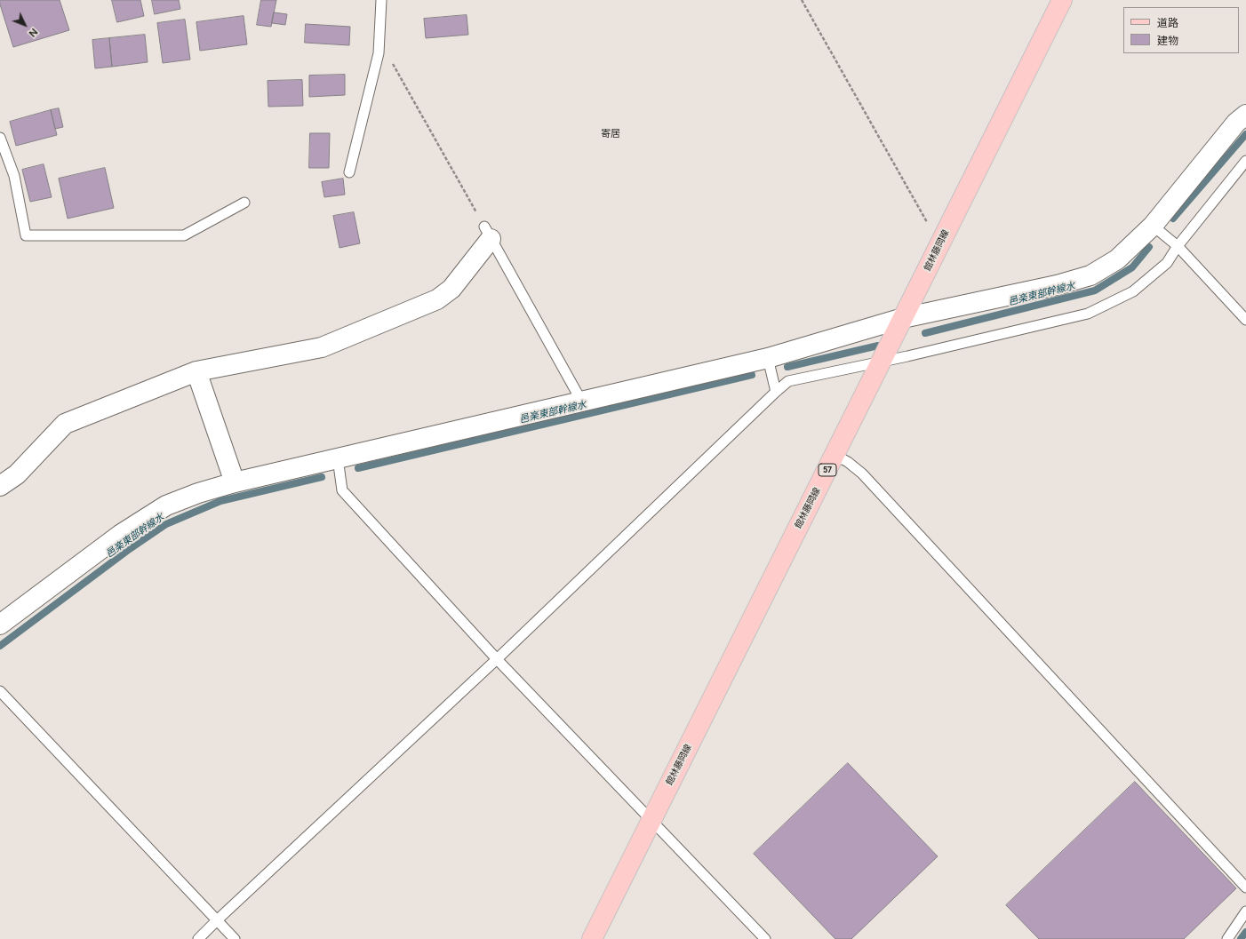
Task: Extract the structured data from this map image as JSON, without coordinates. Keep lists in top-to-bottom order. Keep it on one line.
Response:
{"streets":{"main road":["館林藤岡線","57"]},"districts":["寄居"],"water":["邑楽東部幹線水"],"legend":["道路","建物"],"north":"bottom right"}
